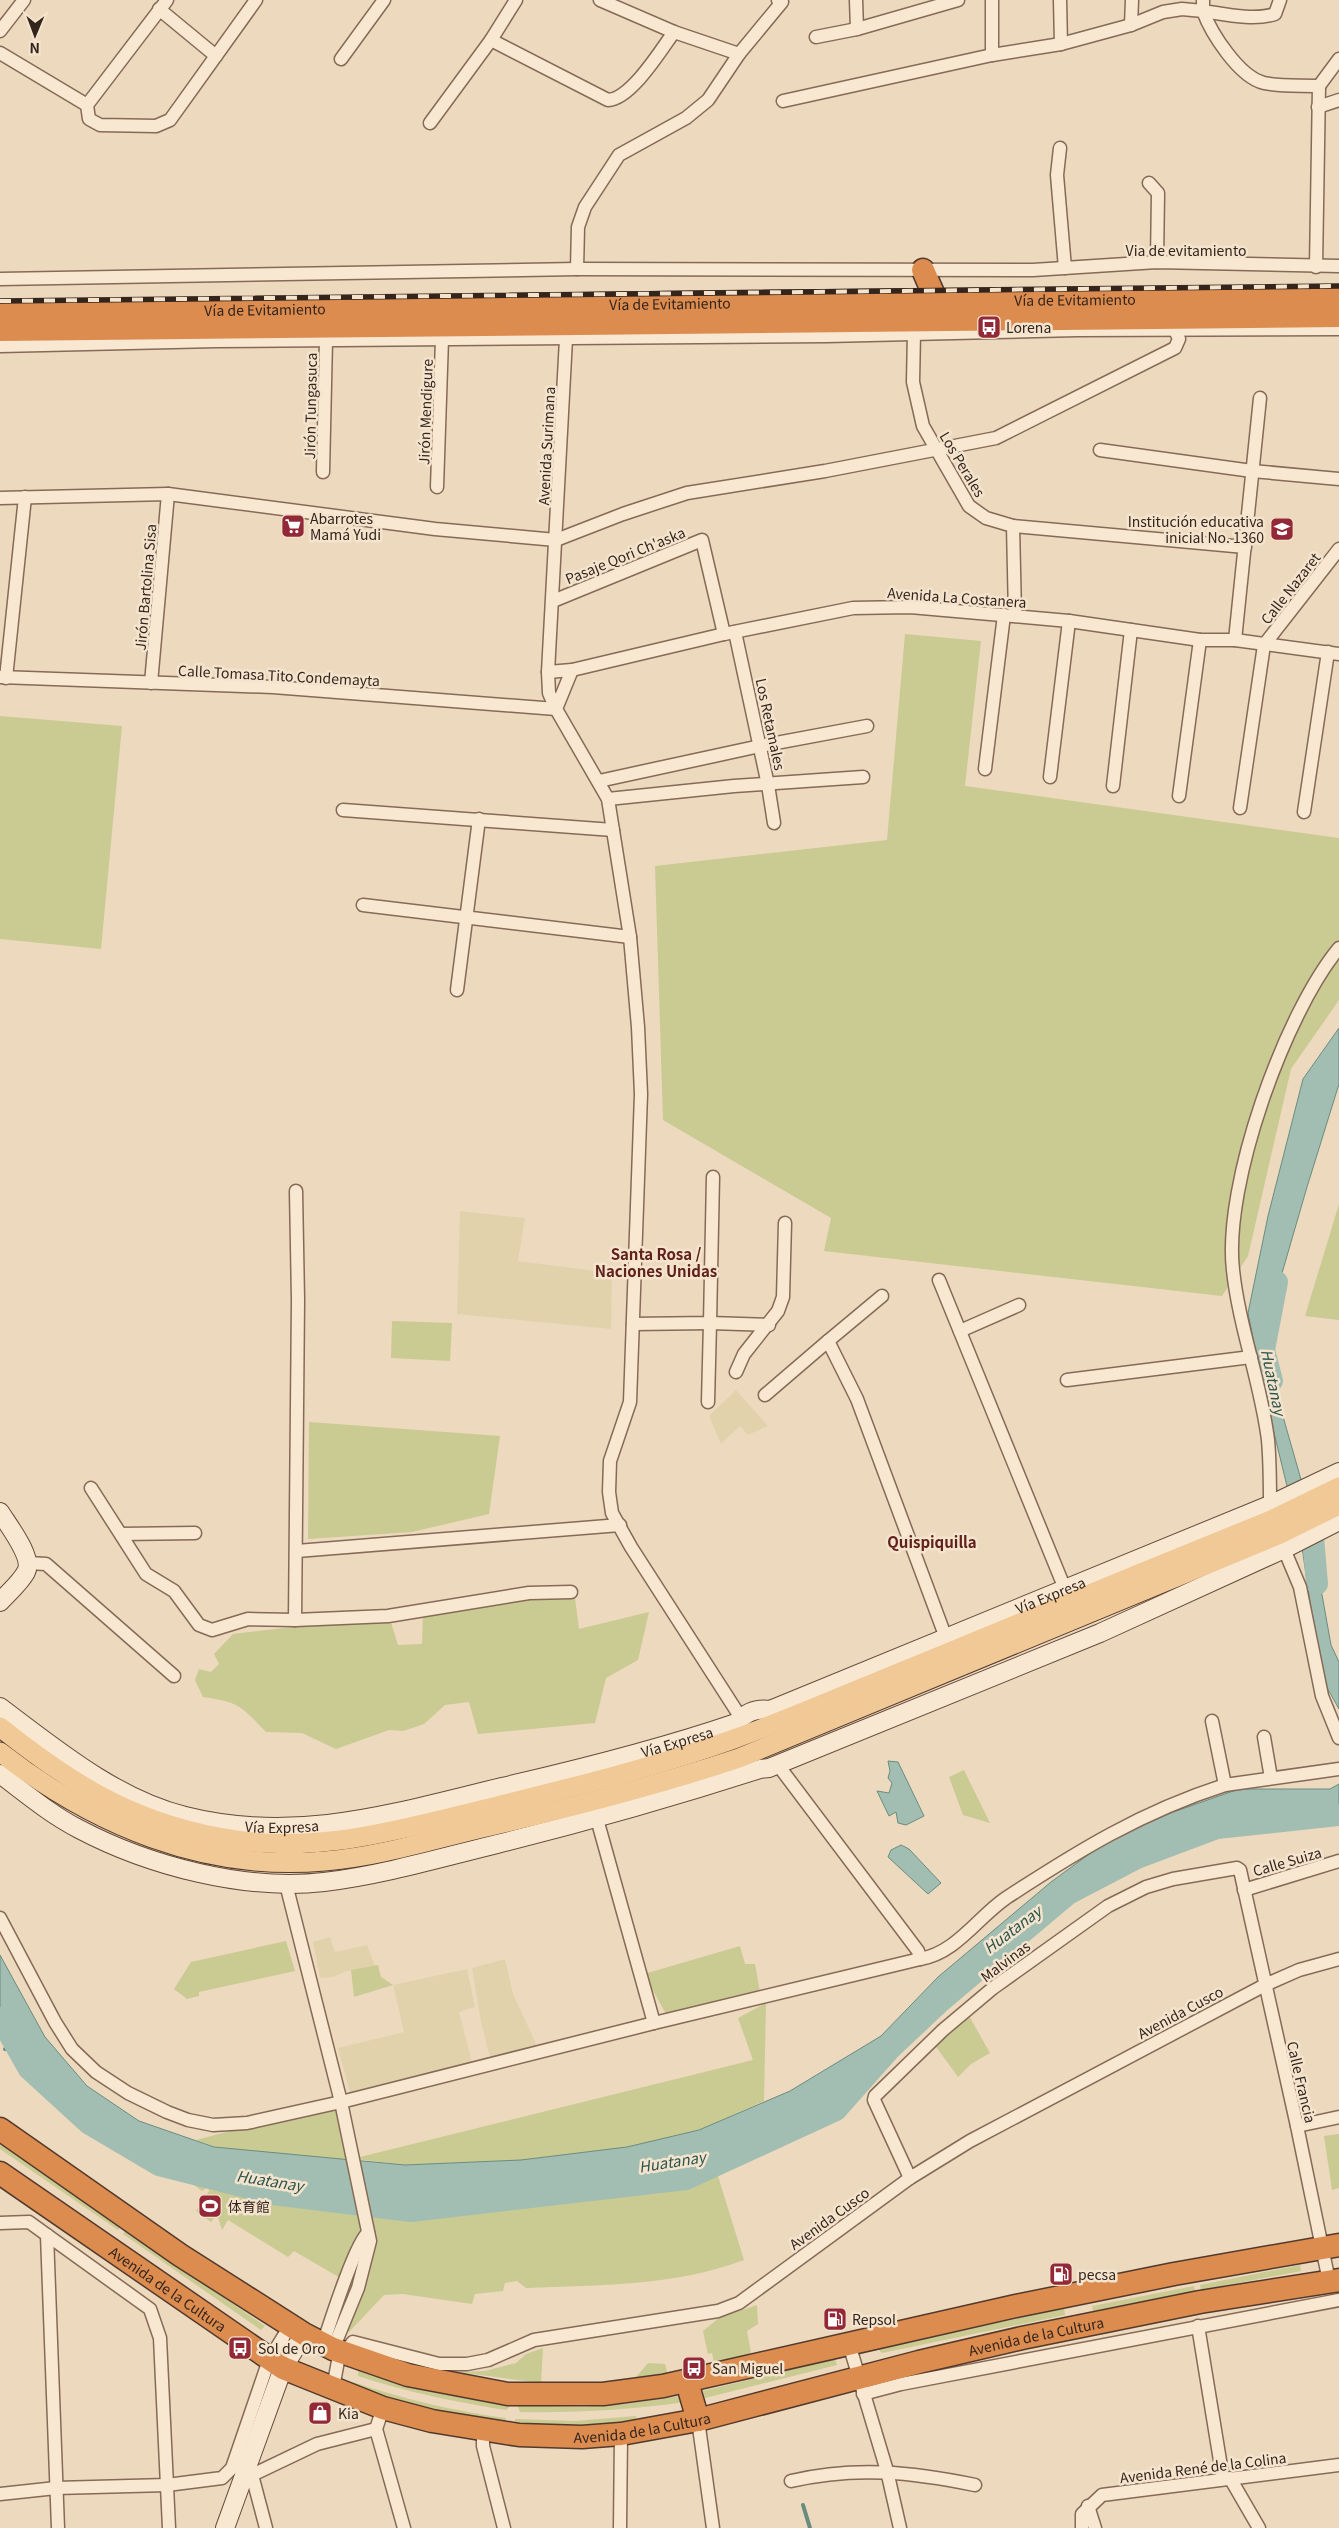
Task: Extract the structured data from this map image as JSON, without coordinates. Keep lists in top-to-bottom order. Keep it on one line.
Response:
{"streets":{"highway":["Vía de Evitamiento","Avenida de la Cultura"],"main road":["Vía Expresa"],"street":["Via de evitamiento","Jirón Tungasuca","Jirón Mendigure","Avenida Surimana","Los Perales","Pasaje Qori Ch'aska","Jirón Bartolina Sisa","Calle Nazaret","Avenida La Costanera","Calle Tomasa Tito Condemayta","Los Retamales","Calle Suiza","Malvinas","Avenida Cusco","Calle Francia","Avenida René de la Colina"]},"crossings":[["Avenida Surimana","Pasaje Qori Ch'aska"],["Avenida Surimana","Avenida La Costanera"],["Avenida Surimana","Calle Tomasa Tito Condemayta"],["Avenida Surimana","Vía Expresa"],["Pasaje Qori Ch'aska","Avenida La Costanera"],["Pasaje Qori Ch'aska","Los Retamales"],["Jirón Bartolina Sisa","Calle Tomasa Tito Condemayta"],["Calle Nazaret","Avenida La Costanera"],["Avenida La Costanera","Los Retamales"],["Calle Suiza","Malvinas"],["Calle Suiza","Calle Francia"],["Malvinas","Avenida Cusco"],["Malvinas","Calle Francia"],["Avenida Cusco","Calle Francia"],["Calle Francia","Avenida de la Cultura"]],"districts":["Santa Rosa / Naciones Unidas","Quispiquilla"],"water":["Huatanay"],"places":{"bus stop":["Lorena","Sol de Oro","San Miguel"],"supermarket":["Abarrotes Mamá Yudi"],"school or university":["Institución educativa inicial No. 1360"],"sports":["体育館"],"fuel station":["pecsa","Repsol"],"shop":["Kia"]},"north":"bottom"}
